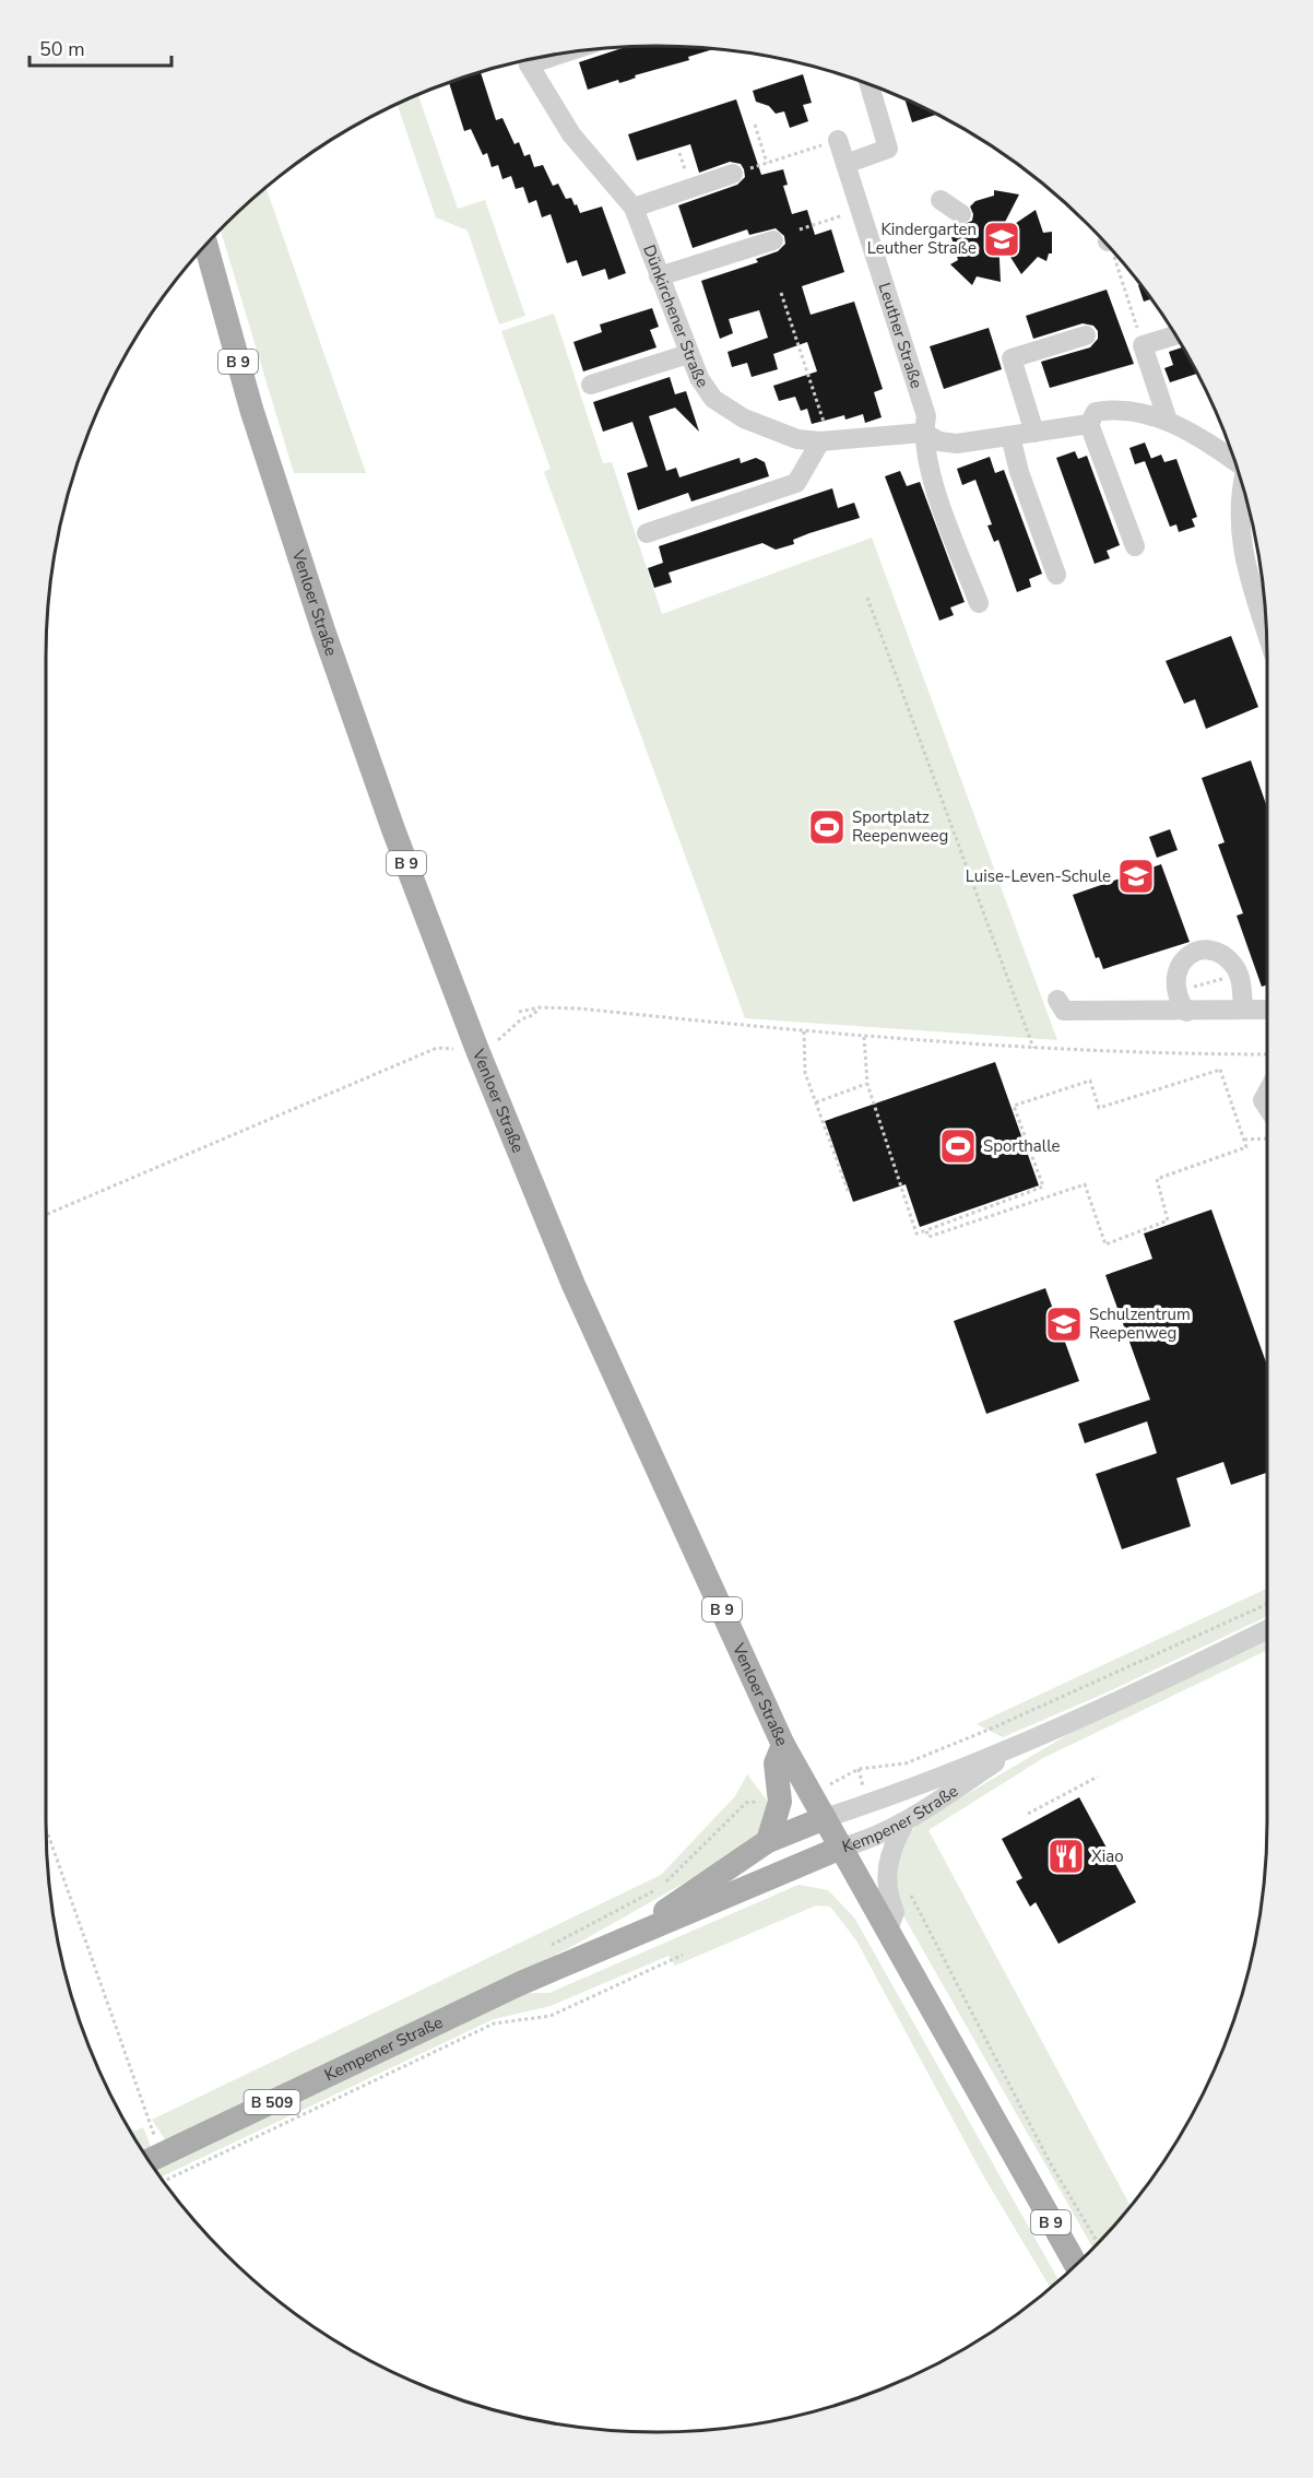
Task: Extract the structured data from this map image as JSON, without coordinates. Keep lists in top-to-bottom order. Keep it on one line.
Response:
{"streets":{"main road":["B 9","Venloer Straße","Kempener Straße","B 509"],"street":["Dünkirchener Straße","Leuther Straße"]},"crossings":[["Dünkirchener Straße","Leuther Straße"],["Venloer Straße","Kempener Straße"]],"places":{"school or university":["Kindergarten Leuther Straße","Luise-Leven-Schule","Schulzentrum Reepenweg"],"sports":["Sportplatz Reepenweeg","Sporthalle"],"restaurant":["Xiao"]},"scale_bar":"50 m"}
